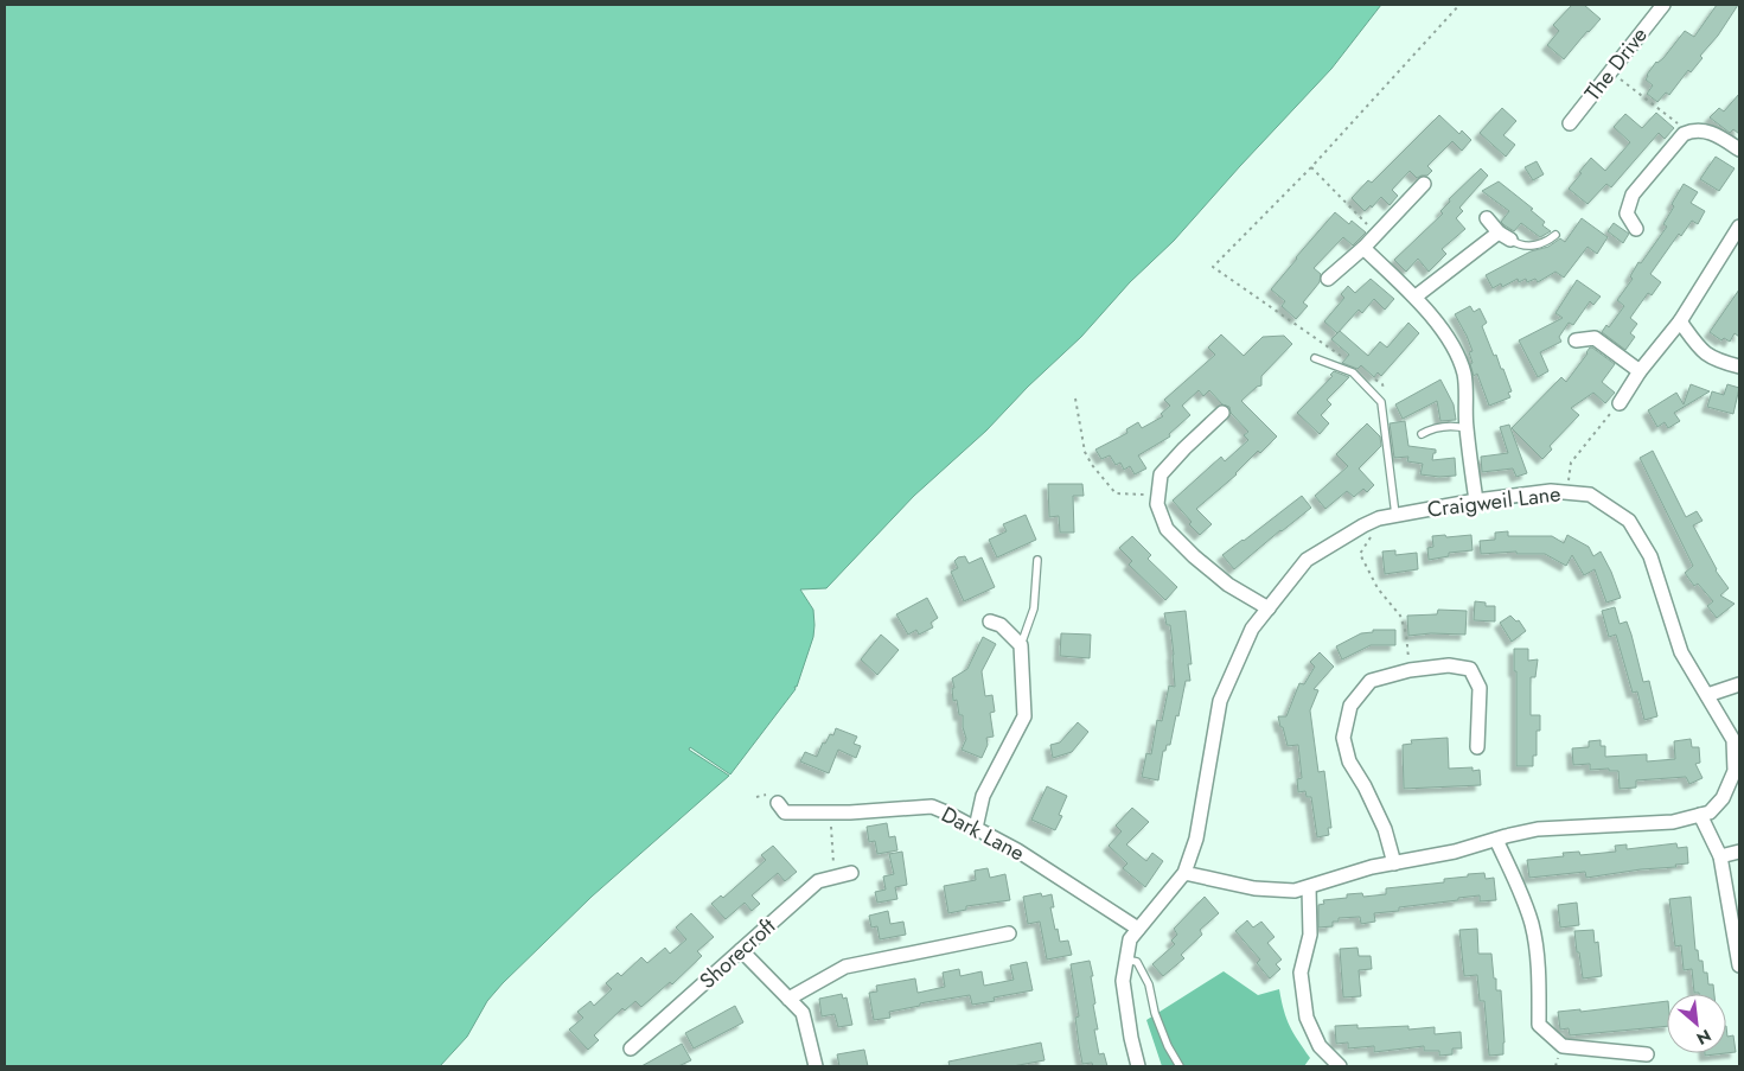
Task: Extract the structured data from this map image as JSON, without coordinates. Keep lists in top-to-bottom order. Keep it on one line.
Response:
{"streets":{"street":["The Drive","Craigweil Lane","Dark Lane","Shorecroft"]},"north":"bottom right"}
